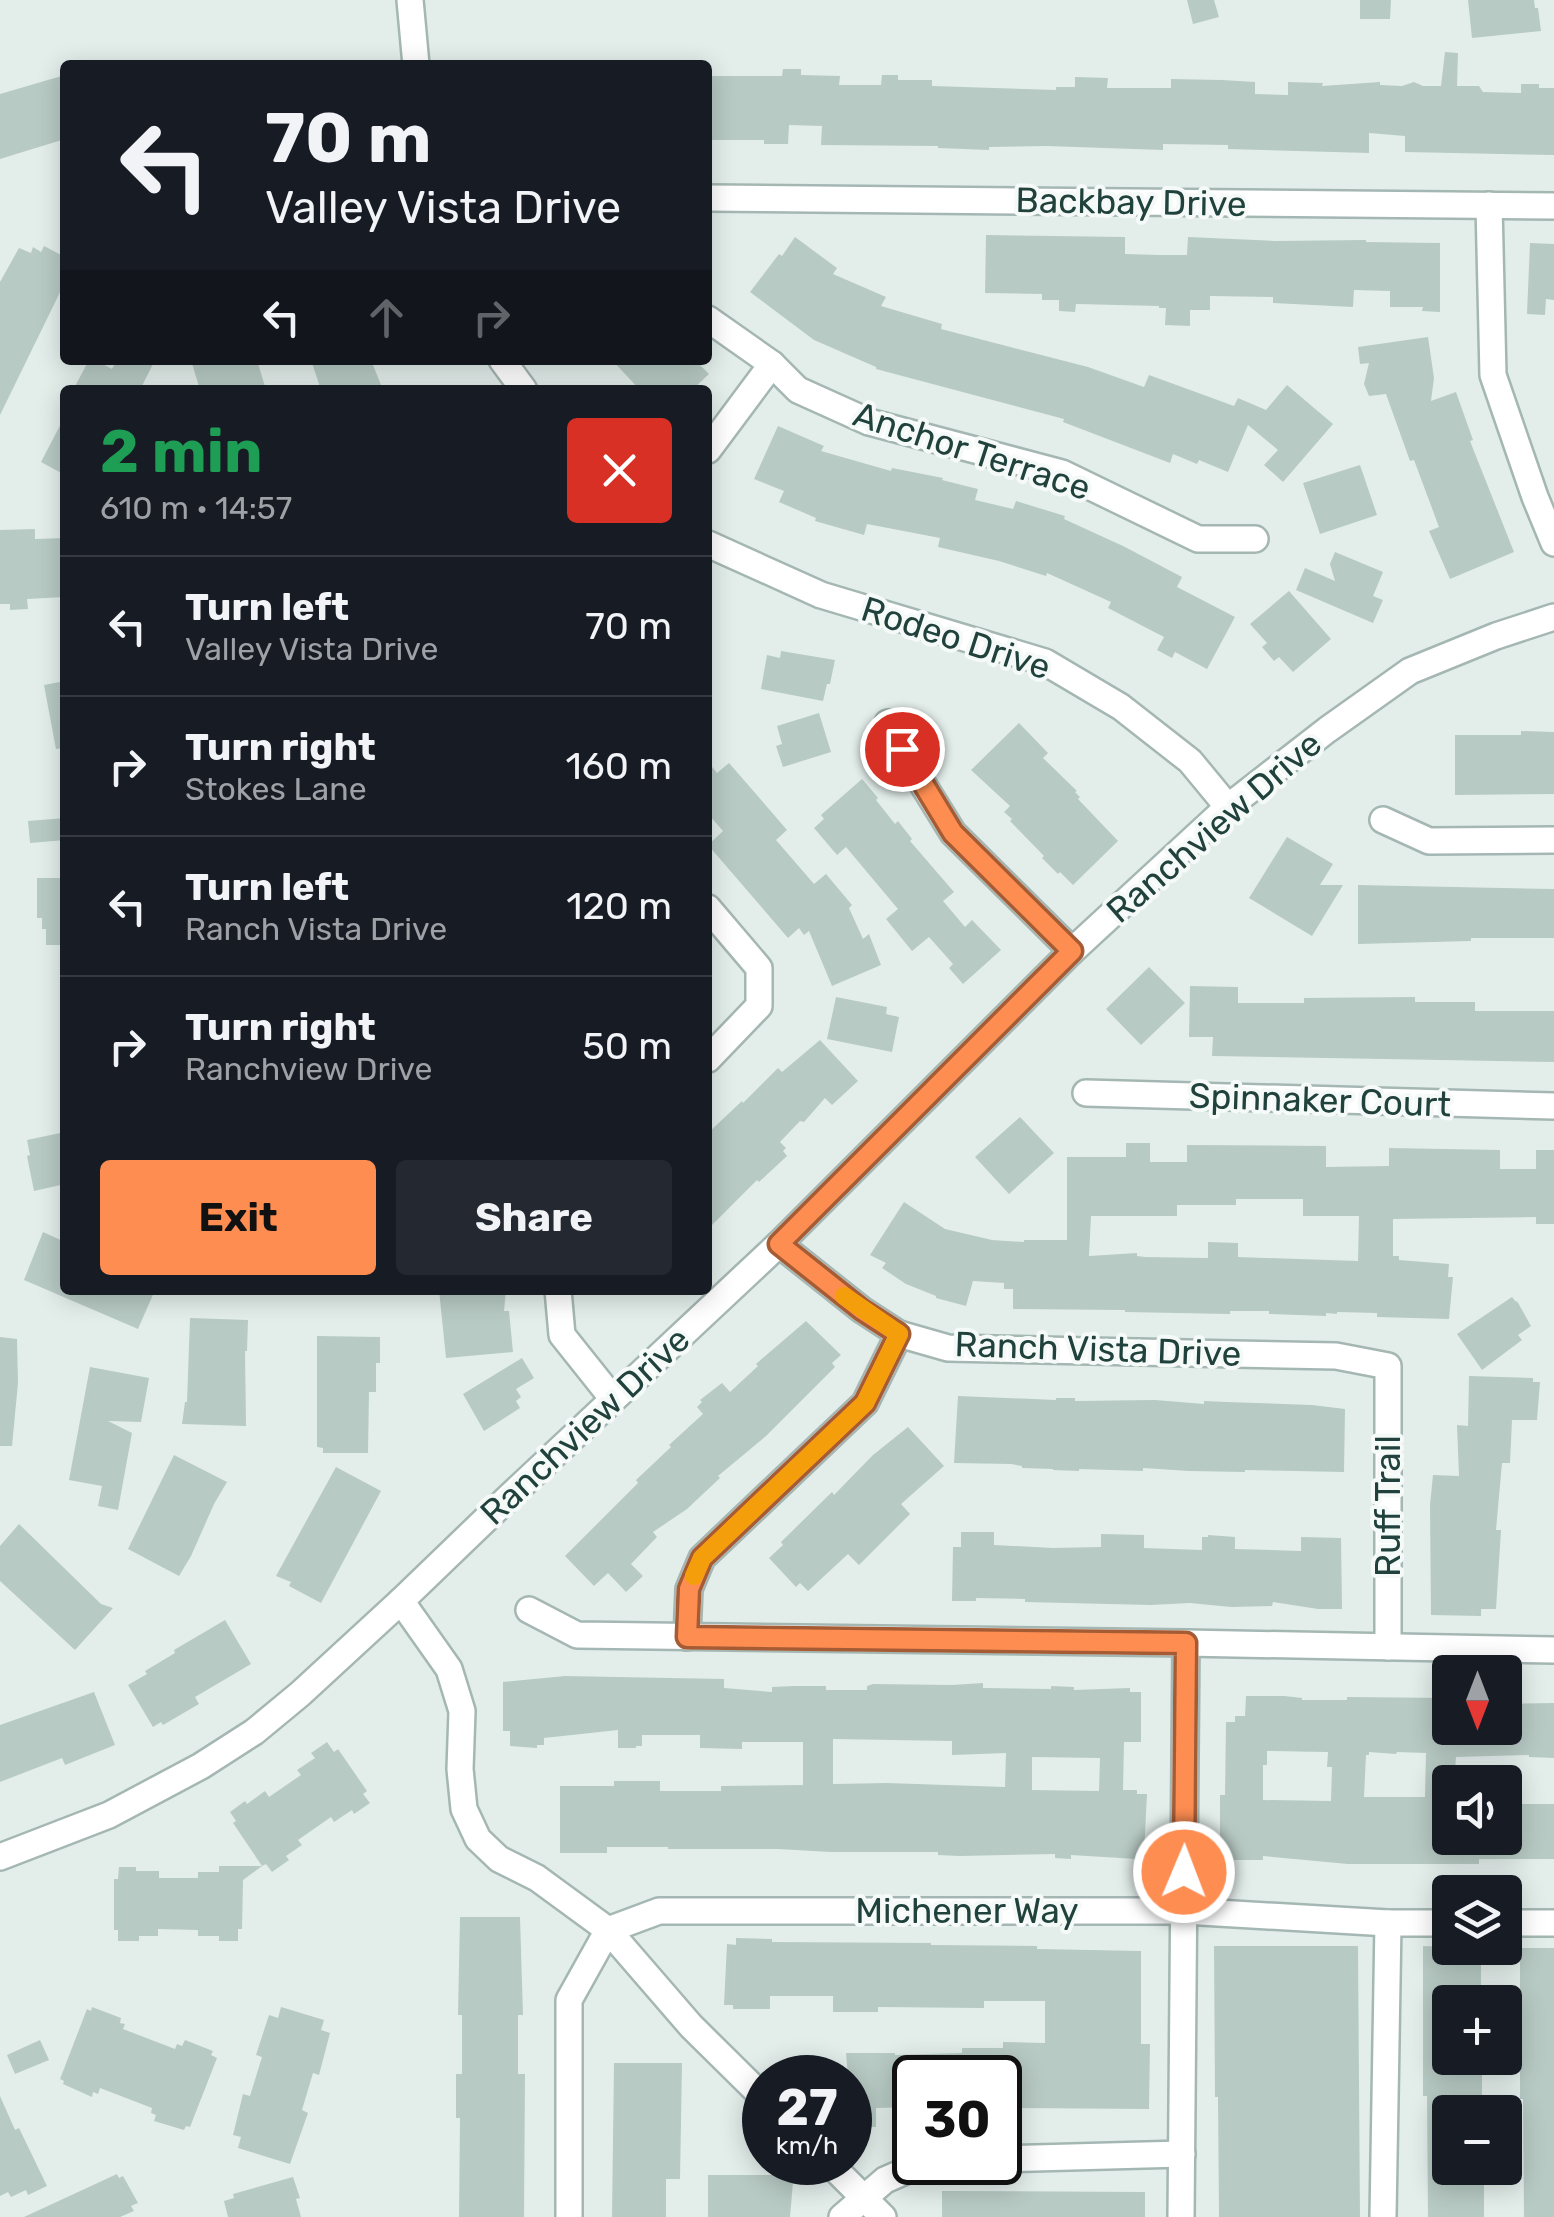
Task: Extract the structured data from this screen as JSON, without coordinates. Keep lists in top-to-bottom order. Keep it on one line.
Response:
{"streets":{"street":["Backbay Drive","Anchor Terrace","Rodeo Drive","Ranchview Drive","Spinnaker Court","Ranch Vista Drive","Ruff Trail","Michener Way"]},"crossings":[["Rodeo Drive","Ranchview Drive"],["Ranchview Drive","Ranch Vista Drive"],["Ranch Vista Drive","Ruff Trail"]],"north":"bottom","page":{"turn":["70 m","Valley Vista Drive"],"heading":["2 min","610 m · 14:57"],"list":[{"name":"Turn left","note":"Valley Vista Drive","value":"70 m"},{"name":"Turn right","note":"Stokes Lane","value":"160 m"},{"name":"Turn left","note":"Ranch Vista Drive","value":"120 m"},{"name":"Turn right","note":"Ranchview Drive","value":"50 m"}],"buttons":["Exit","Share"],"map_buttons":["+","−"],"speed":"27 km/h","limit":"30"}}
